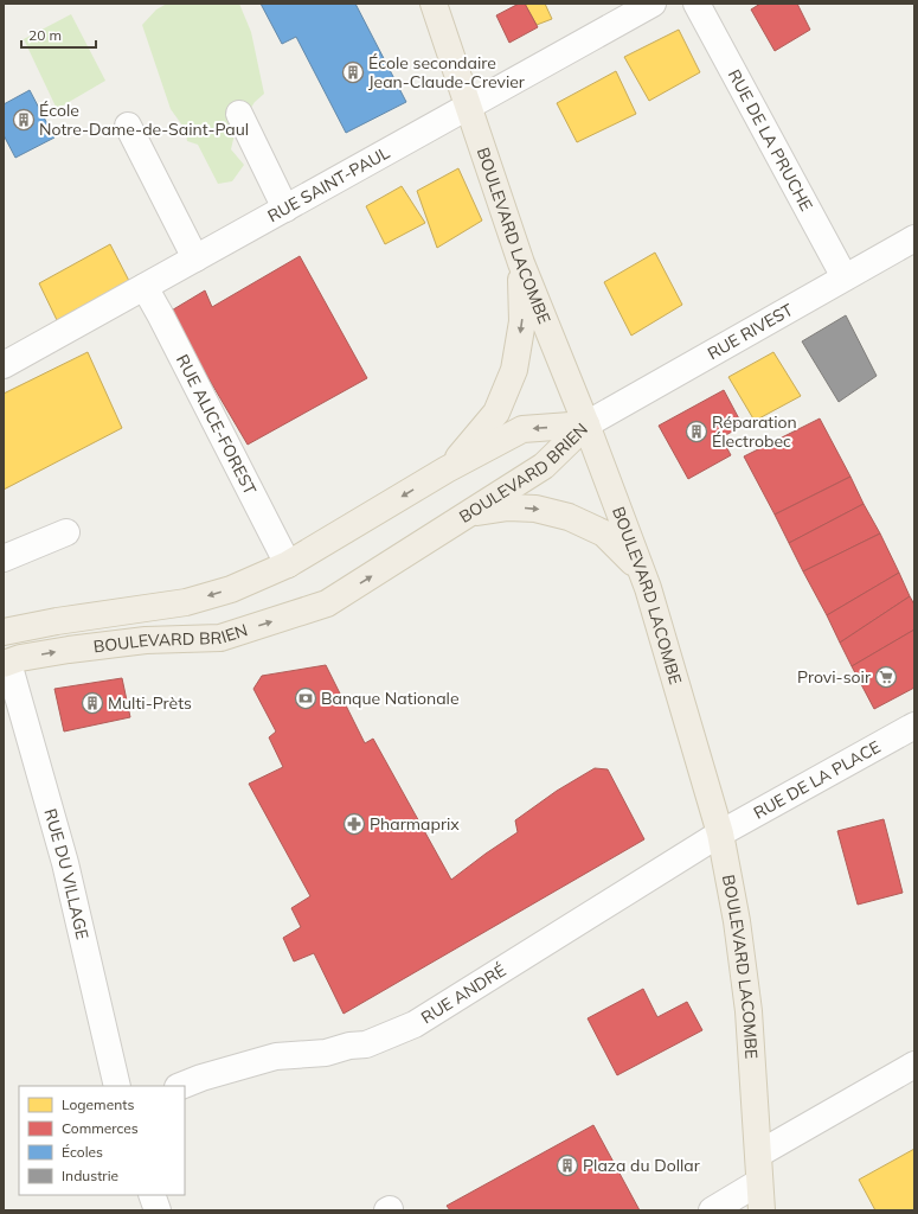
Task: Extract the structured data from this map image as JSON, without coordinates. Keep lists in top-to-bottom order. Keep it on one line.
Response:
{"streets":{"main road":["BOULEVARD LACOMBE","BOULEVARD BRIEN"],"street":["RUE DE LA PRUCHE","RUE SAINT-PAUL","RUE RIVEST","RUE ALICE-FOREST","RUE DE LA PLACE","RUE DU VILLAGE","RUE ANDRÉ"]},"crossings":[["RUE DE LA PRUCHE","RUE RIVEST"],["RUE SAINT-PAUL","BOULEVARD LACOMBE"],["RUE SAINT-PAUL","RUE ALICE-FOREST"],["BOULEVARD LACOMBE","RUE RIVEST"],["BOULEVARD LACOMBE","BOULEVARD BRIEN"],["BOULEVARD LACOMBE","RUE DE LA PLACE"],["BOULEVARD LACOMBE","RUE ANDRÉ"],["RUE RIVEST","BOULEVARD BRIEN"],["RUE ALICE-FOREST","BOULEVARD BRIEN"],["BOULEVARD BRIEN","RUE DU VILLAGE"],["RUE DE LA PLACE","RUE ANDRÉ"]],"places":{"building":["École secondaire Jean-Claude-Crevier","École Notre-Dame-de-Saint-Paul","Réparation Électrobec","Multi-Prèts","Plaza du Dollar"],"supermarket":["Provi-soir"],"bank":["Banque Nationale"],"pharmacy":["Pharmaprix"]},"legend":["Logements","Commerces","Écoles","Industrie"],"scale_bar":"20 m"}
